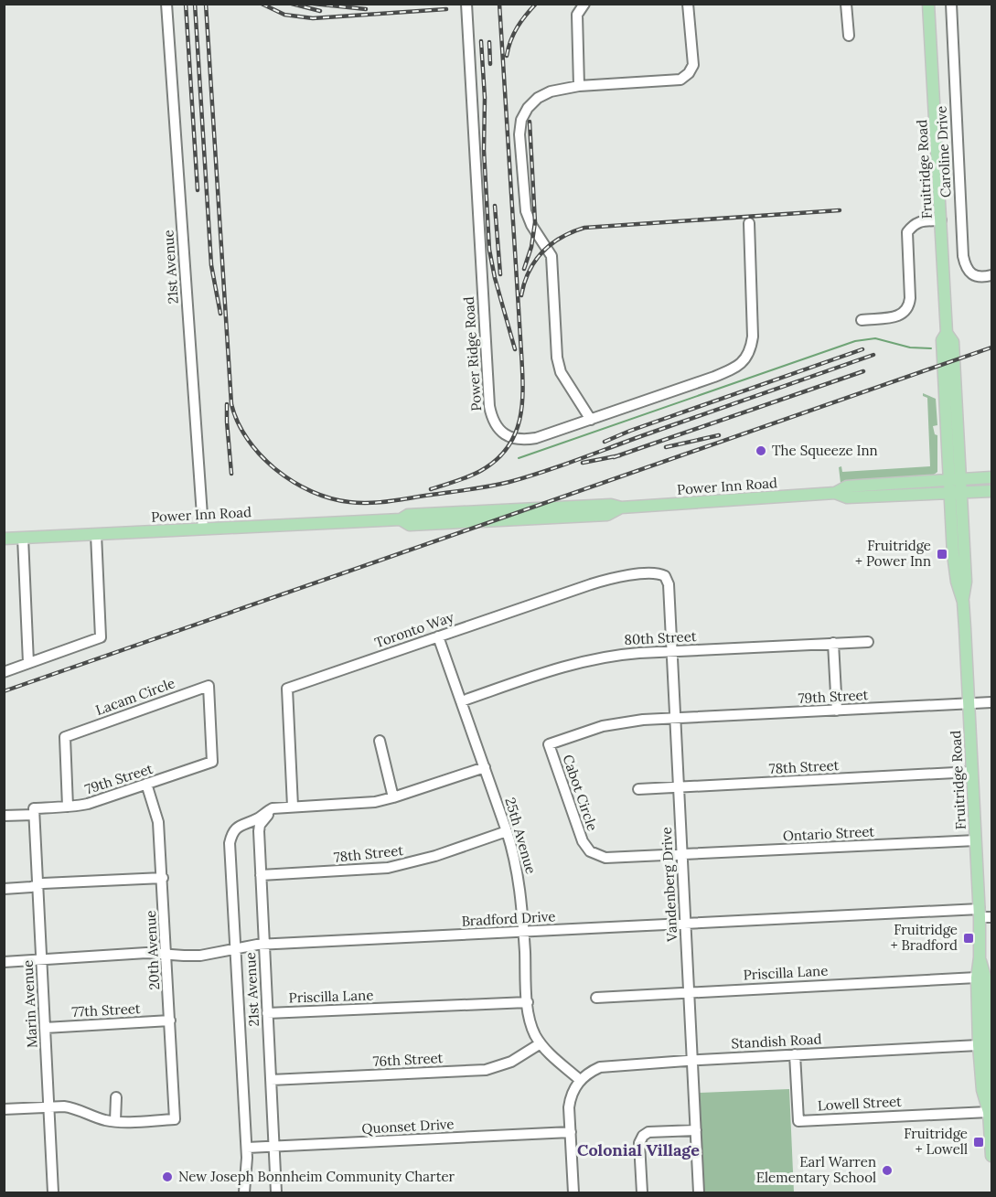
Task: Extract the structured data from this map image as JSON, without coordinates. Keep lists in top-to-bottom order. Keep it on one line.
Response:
{"streets":{"main road":["Fruitridge Road","Power Inn Road"],"street":["Caroline Drive","21st Avenue","Power Ridge Road","Toronto Way","80th Street","Lacam Circle","79th Street","78th Street","Cabot Circle","Ontario Street","25th Avenue","Vandenberg Drive","Bradford Drive","20th Avenue","Priscilla Lane","Marin Avenue","77th Street","Standish Road","76th Street","Lowell Street","Quonset Drive"]},"crossings":[["Fruitridge Road","Power Inn Road"],["Fruitridge Road","79th Street"],["Fruitridge Road","78th Street"],["Fruitridge Road","Ontario Street"],["Fruitridge Road","Bradford Drive"],["Fruitridge Road","Priscilla Lane"],["Fruitridge Road","Standish Road"],["Fruitridge Road","Lowell Street"],["21st Avenue","Power Inn Road"],["21st Avenue","78th Street"],["21st Avenue","Bradford Drive"],["21st Avenue","Priscilla Lane"],["21st Avenue","76th Street"],["21st Avenue","Quonset Drive"],["Toronto Way","25th Avenue"],["Toronto Way","Vandenberg Drive"],["80th Street","25th Avenue"],["80th Street","Vandenberg Drive"],["Lacam Circle","79th Street"],["79th Street","Cabot Circle"],["79th Street","Vandenberg Drive"],["79th Street","20th Avenue"],["79th Street","Marin Avenue"],["78th Street","25th Avenue"],["78th Street","Vandenberg Drive"],["Cabot Circle","Ontario Street"],["Cabot Circle","Vandenberg Drive"],["Ontario Street","Vandenberg Drive"],["25th Avenue","Bradford Drive"],["25th Avenue","Priscilla Lane"],["25th Avenue","Standish Road"],["25th Avenue","76th Street"],["Vandenberg Drive","Bradford Drive"],["Vandenberg Drive","Priscilla Lane"],["Vandenberg Drive","Standish Road"],["Bradford Drive","20th Avenue"],["Bradford Drive","Marin Avenue"],["20th Avenue","77th Street"],["Marin Avenue","77th Street"],["Standish Road","Lowell Street"]],"districts":["Colonial Village"],"places":{"other":["The Squeeze Inn","Earl Warren Elementary School","New Joseph Bonnheim Community Charter"],"transit":["Fruitridge + Power Inn","Fruitridge + Bradford","Fruitridge + Lowell"]}}
